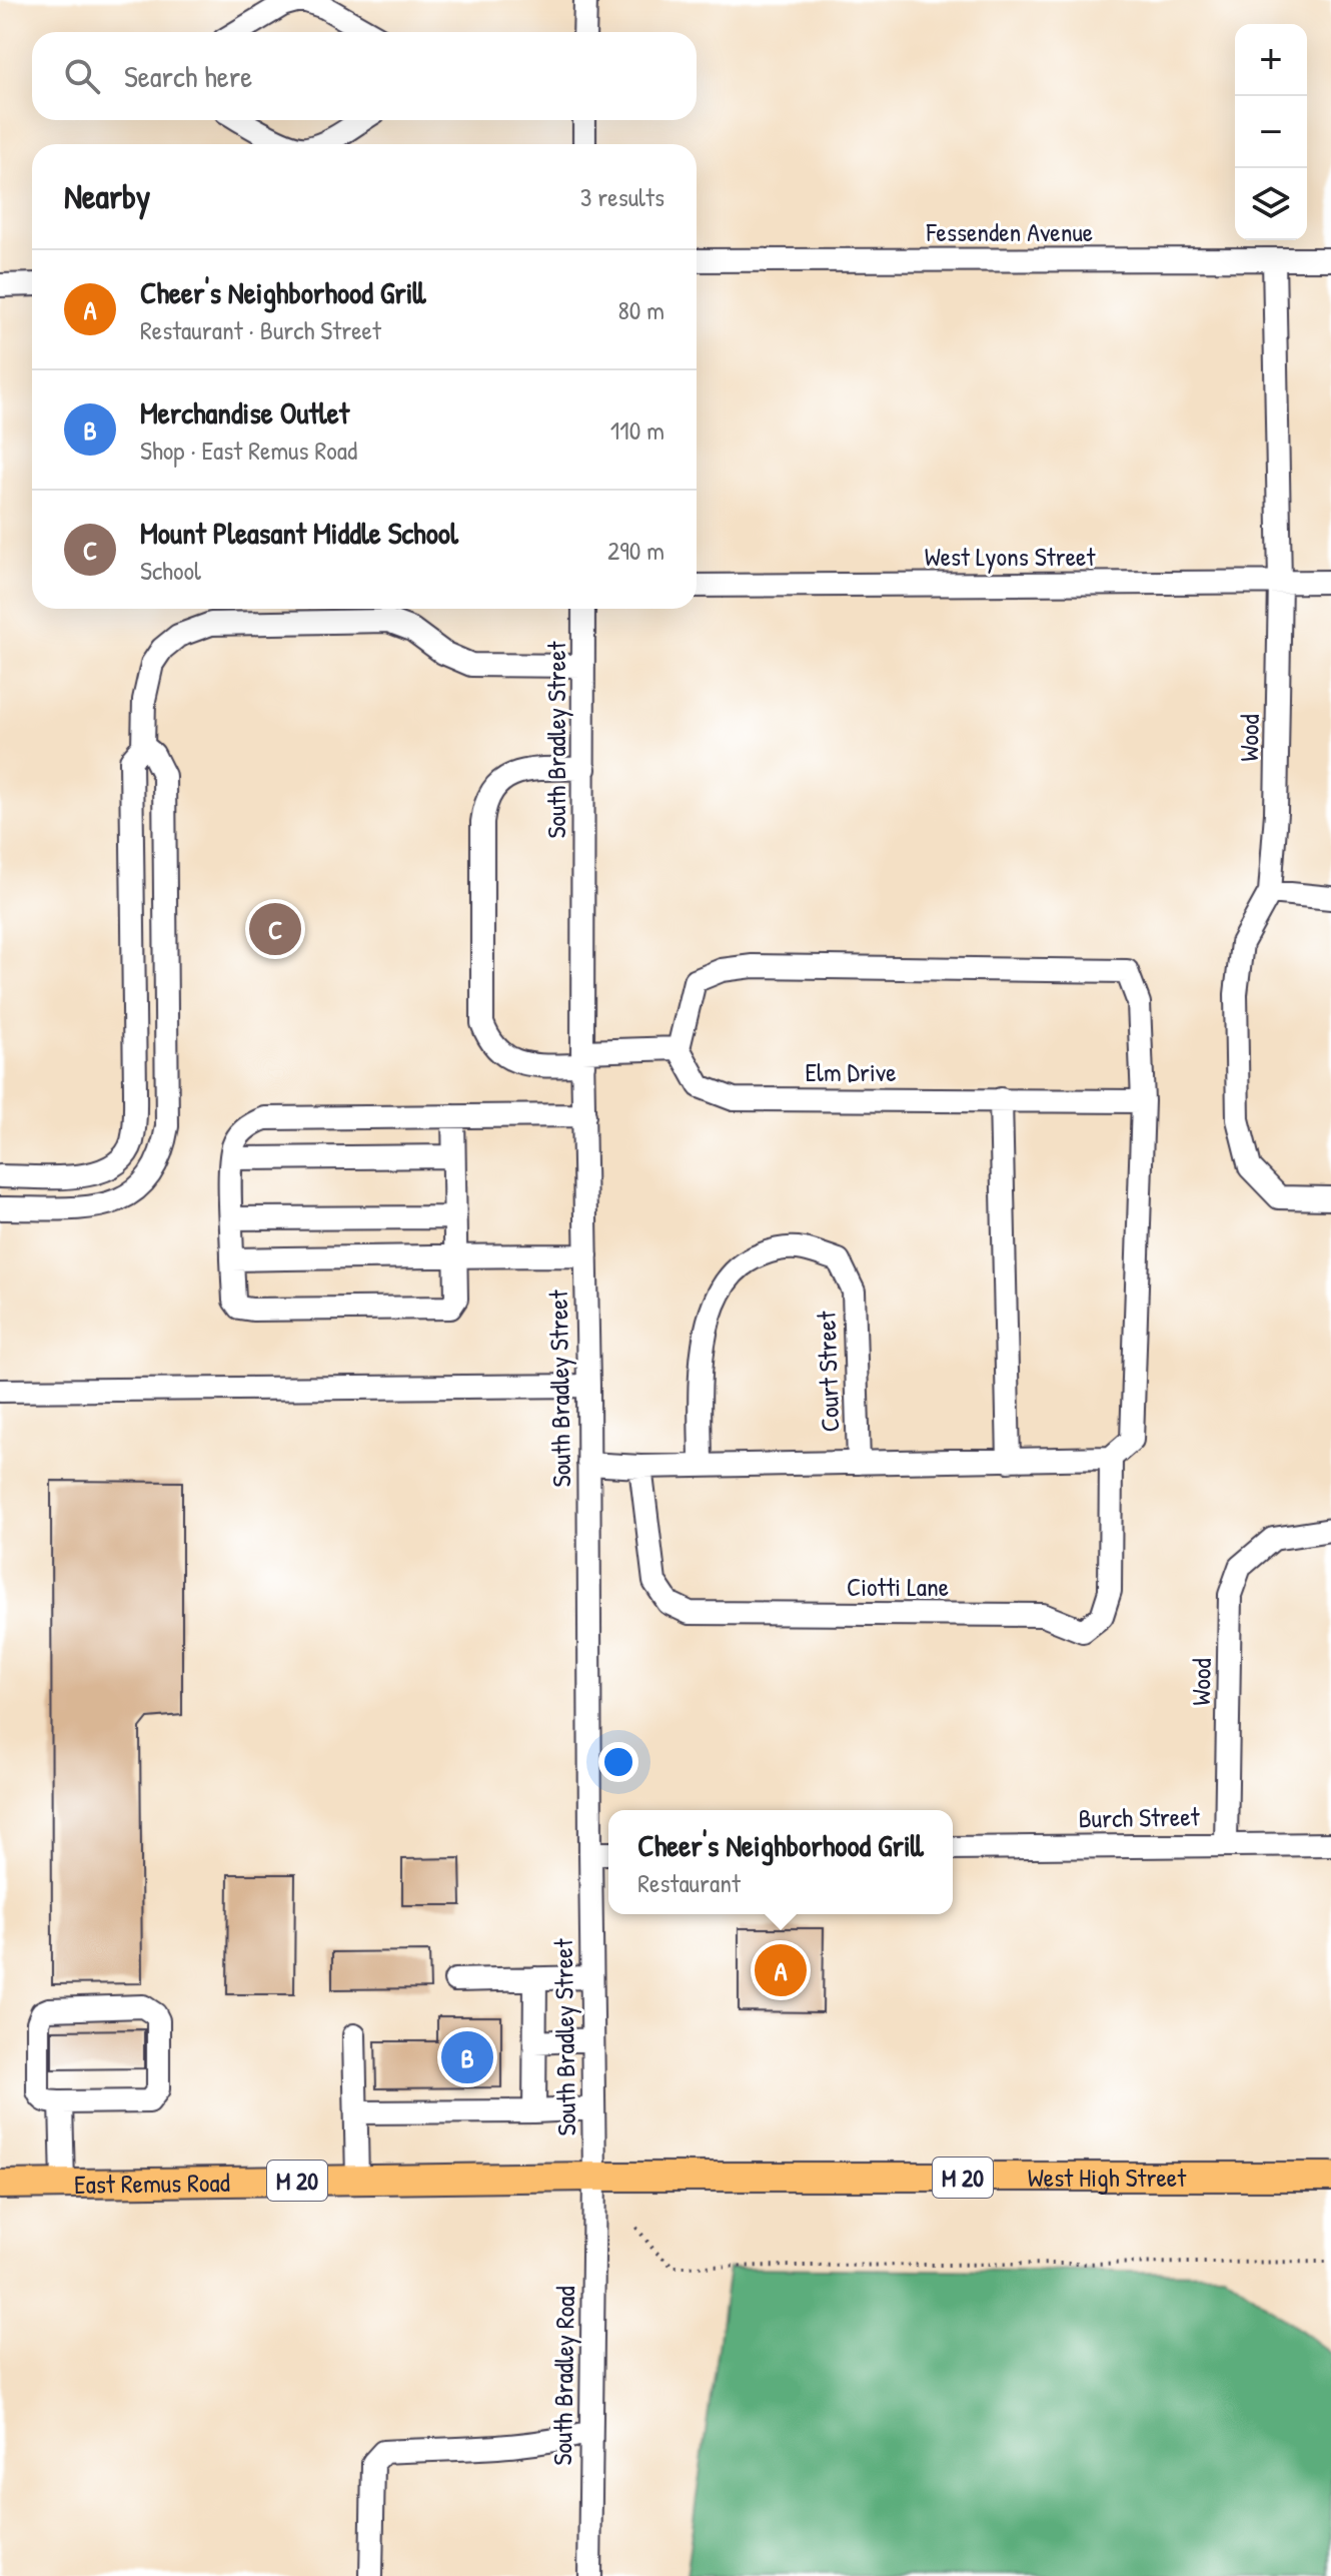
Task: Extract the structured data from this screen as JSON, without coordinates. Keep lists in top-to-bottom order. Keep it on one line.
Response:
{"streets":{"main road":["M 20","West High Street","East Remus Road"],"street":["Fessenden Avenue","West Lyons Street","Wood","South Bradley Street","Elm Drive","Court Street","Ciotti Lane","Burch Street","South Bradley Road"]},"crossings":[["Fessenden Avenue","Wood"],["West Lyons Street","Wood"],["Wood","Burch Street"],["South Bradley Street","West High Street"],["South Bradley Street","East Remus Road"],["South Bradley Street","South Bradley Road"],["West High Street","East Remus Road"],["West High Street","South Bradley Road"],["East Remus Road","South Bradley Road"]],"page":{"map_buttons":["+","−"],"search":"Search here","heading":["Nearby","3 results"],"list":[{"mark":"A","name":"Cheer's Neighborhood Grill","note":"Restaurant · Burch Street","value":"80 m"},{"mark":"B","name":"Merchandise Outlet","note":"Shop · East Remus Road","value":"110 m"},{"mark":"C","name":"Mount Pleasant Middle School","note":"School","value":"290 m"}],"pins":["C","A","B"],"popup":["Cheer's Neighborhood Grill","Restaurant"]}}
